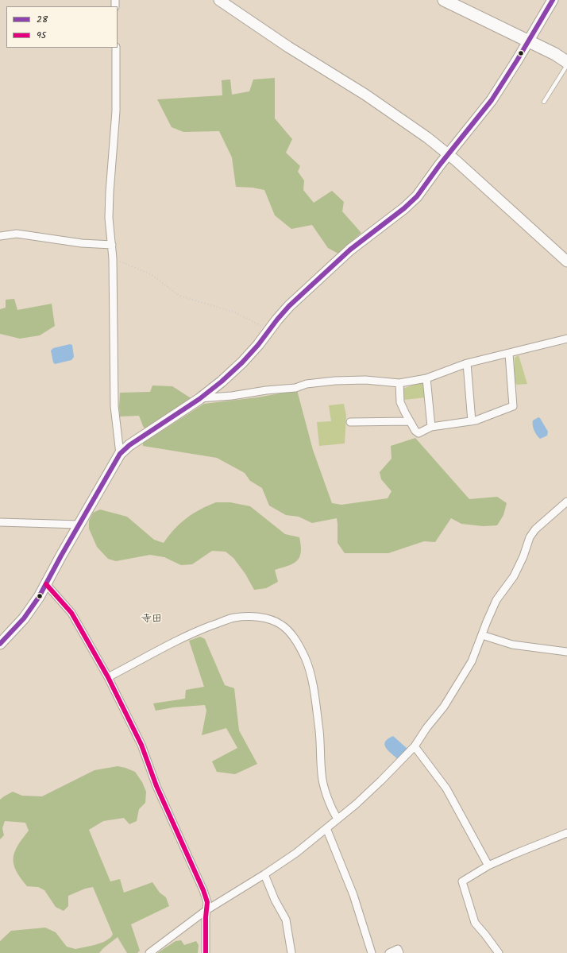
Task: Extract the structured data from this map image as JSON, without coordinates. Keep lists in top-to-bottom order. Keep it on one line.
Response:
{"districts":["寺田"],"lines":["transit line 28","transit line 95"],"legend":["28","95"]}
